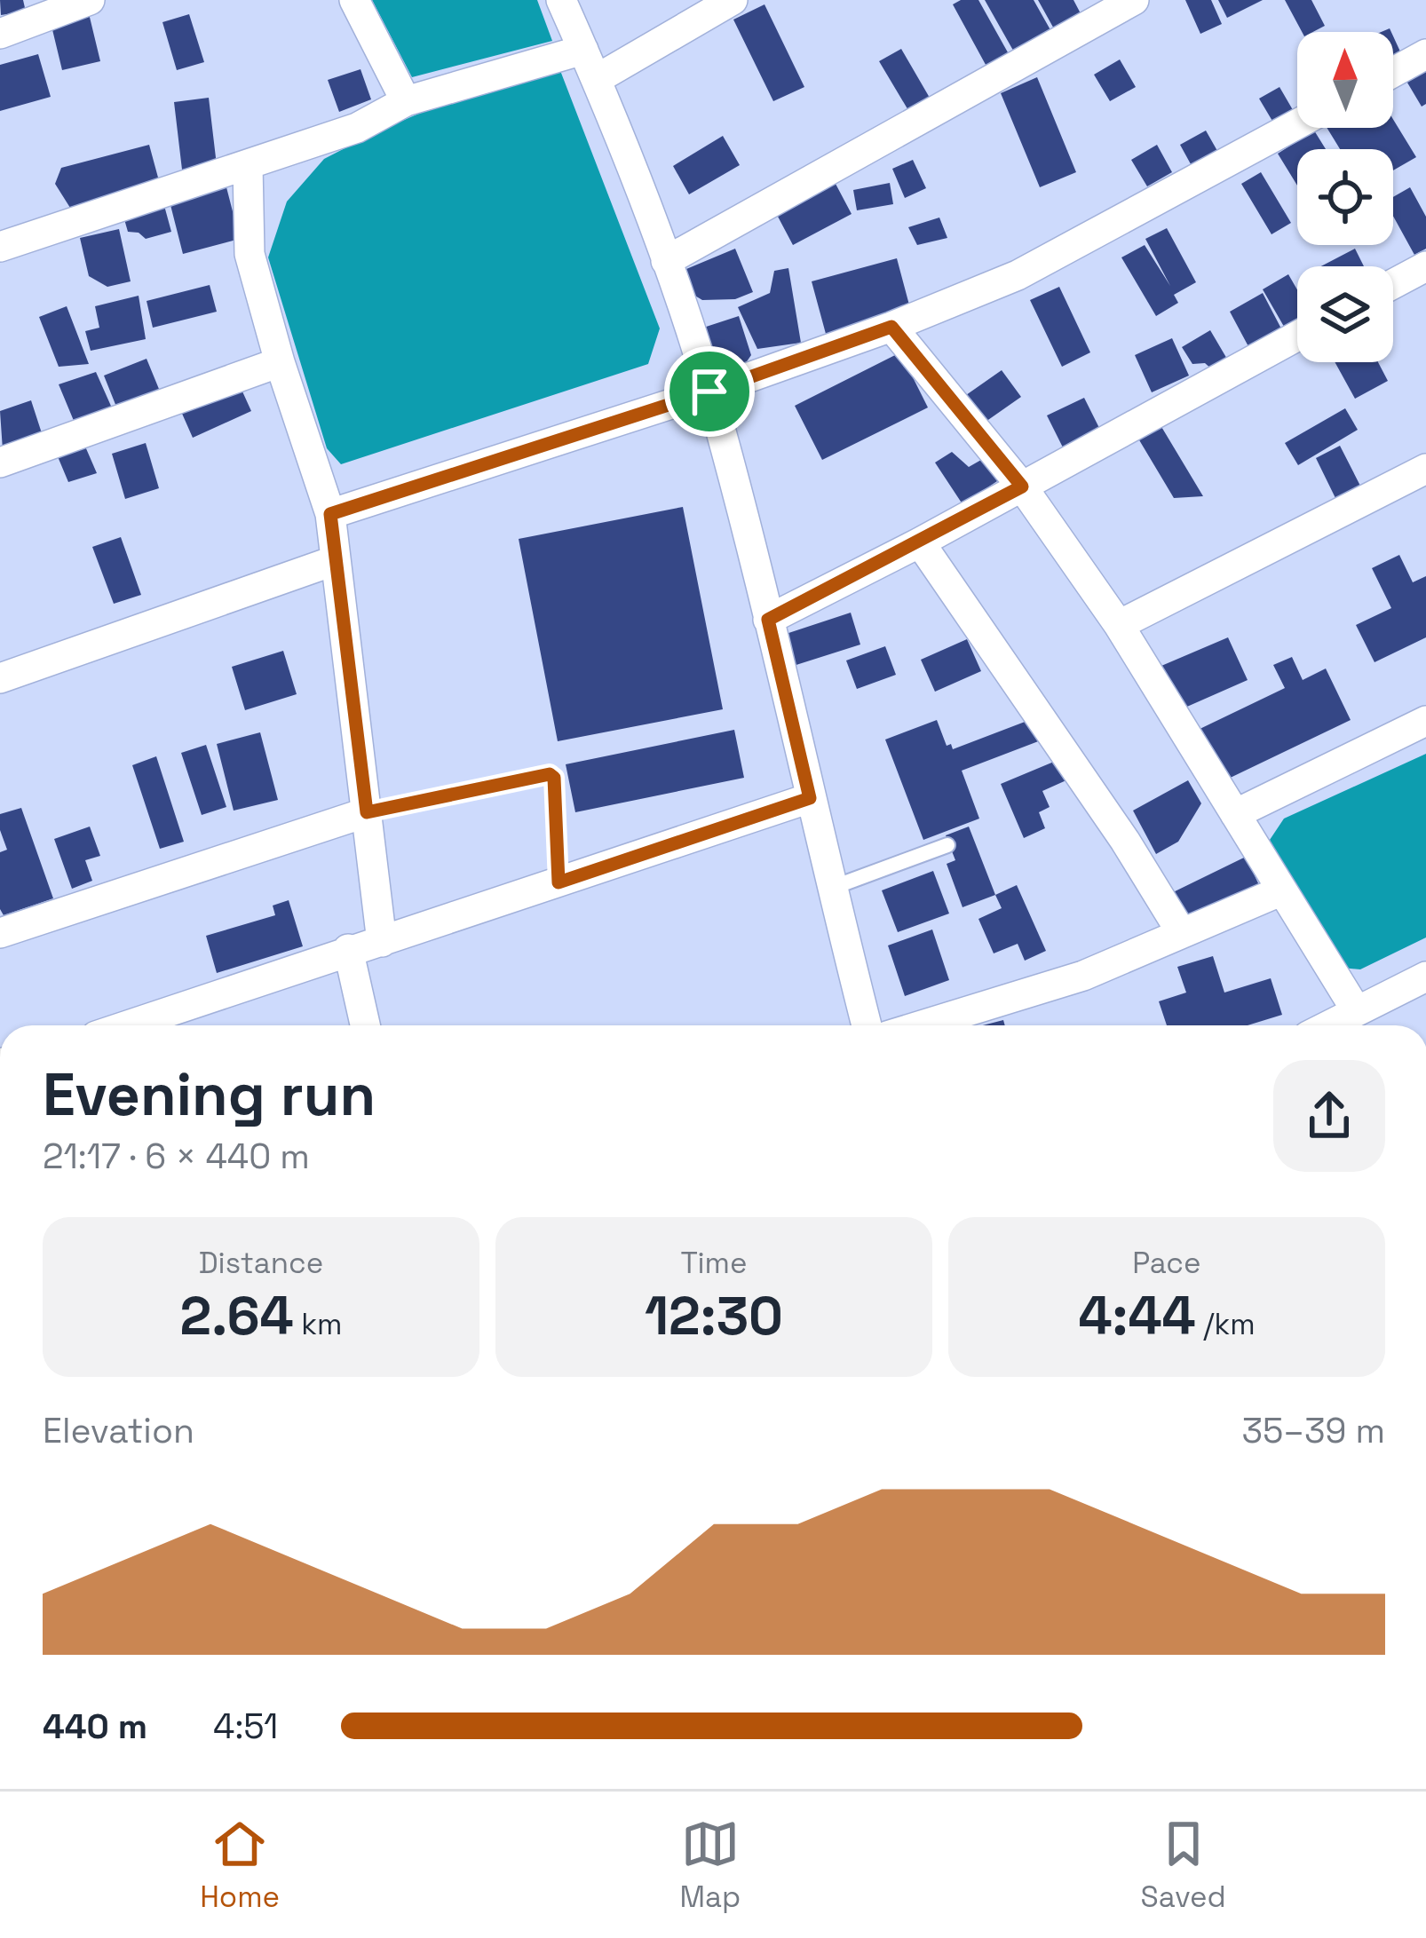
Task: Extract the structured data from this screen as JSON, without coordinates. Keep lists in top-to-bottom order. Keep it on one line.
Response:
{"north":"top","page":{"heading":["Evening run","21:17 · 6 × 440 m"],"stats":[["Distance","2.64 km"],["Time","12:30"],["Pace","4:44 /km"]],"chart":["Elevation","35–39 m"],"list":[{"name":"440 m","note":"4:51"}],"tabs":["Home","Map","Saved"]}}
